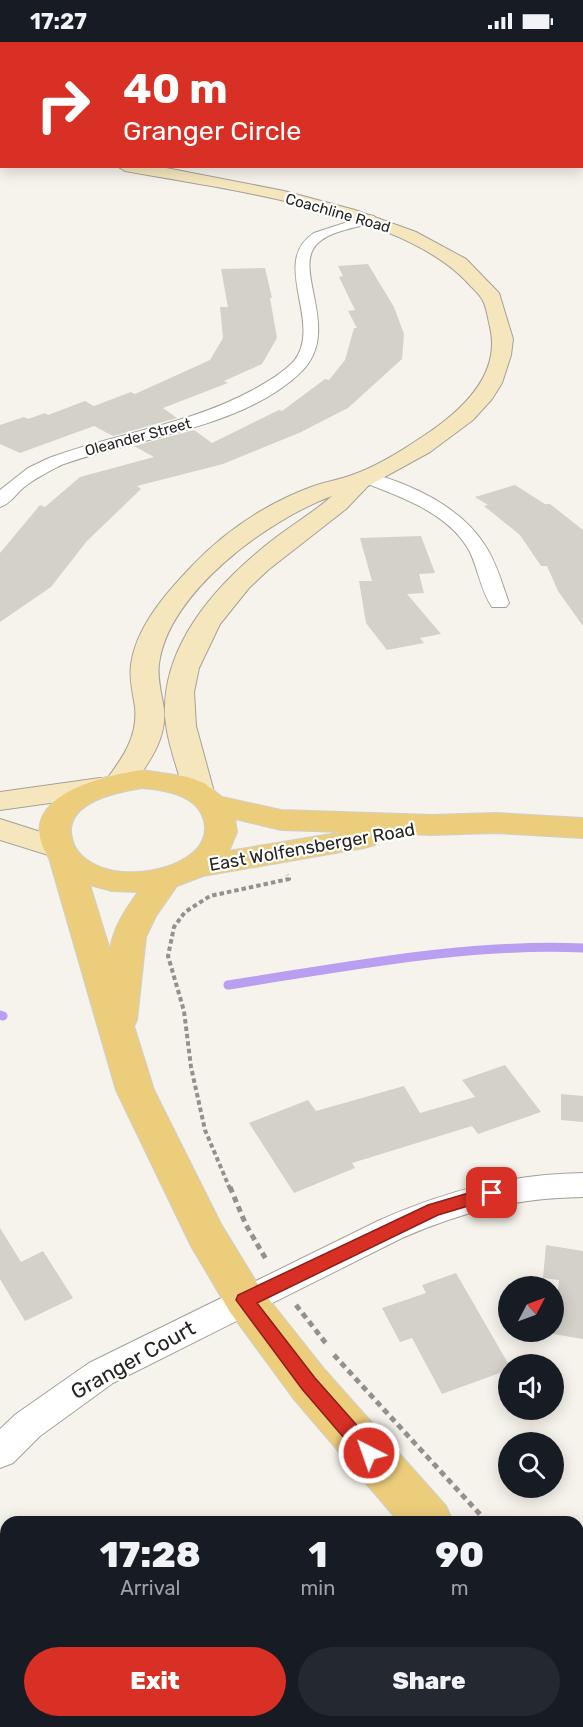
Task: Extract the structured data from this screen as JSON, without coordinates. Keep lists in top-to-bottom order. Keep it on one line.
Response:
{"streets":{"main road":["Coachline Road","East Wolfensberger Road"],"street":["Oleander Street","Granger Court"]},"crossings":[["Coachline Road","Oleander Street"],["Coachline Road","East Wolfensberger Road"]],"north":"top right","page":{"status":"17:27","turn":["40 m","Granger Circle"],"eta":["17:28","Arrival","1","min","90","m"],"buttons":["Exit","Share"]}}
